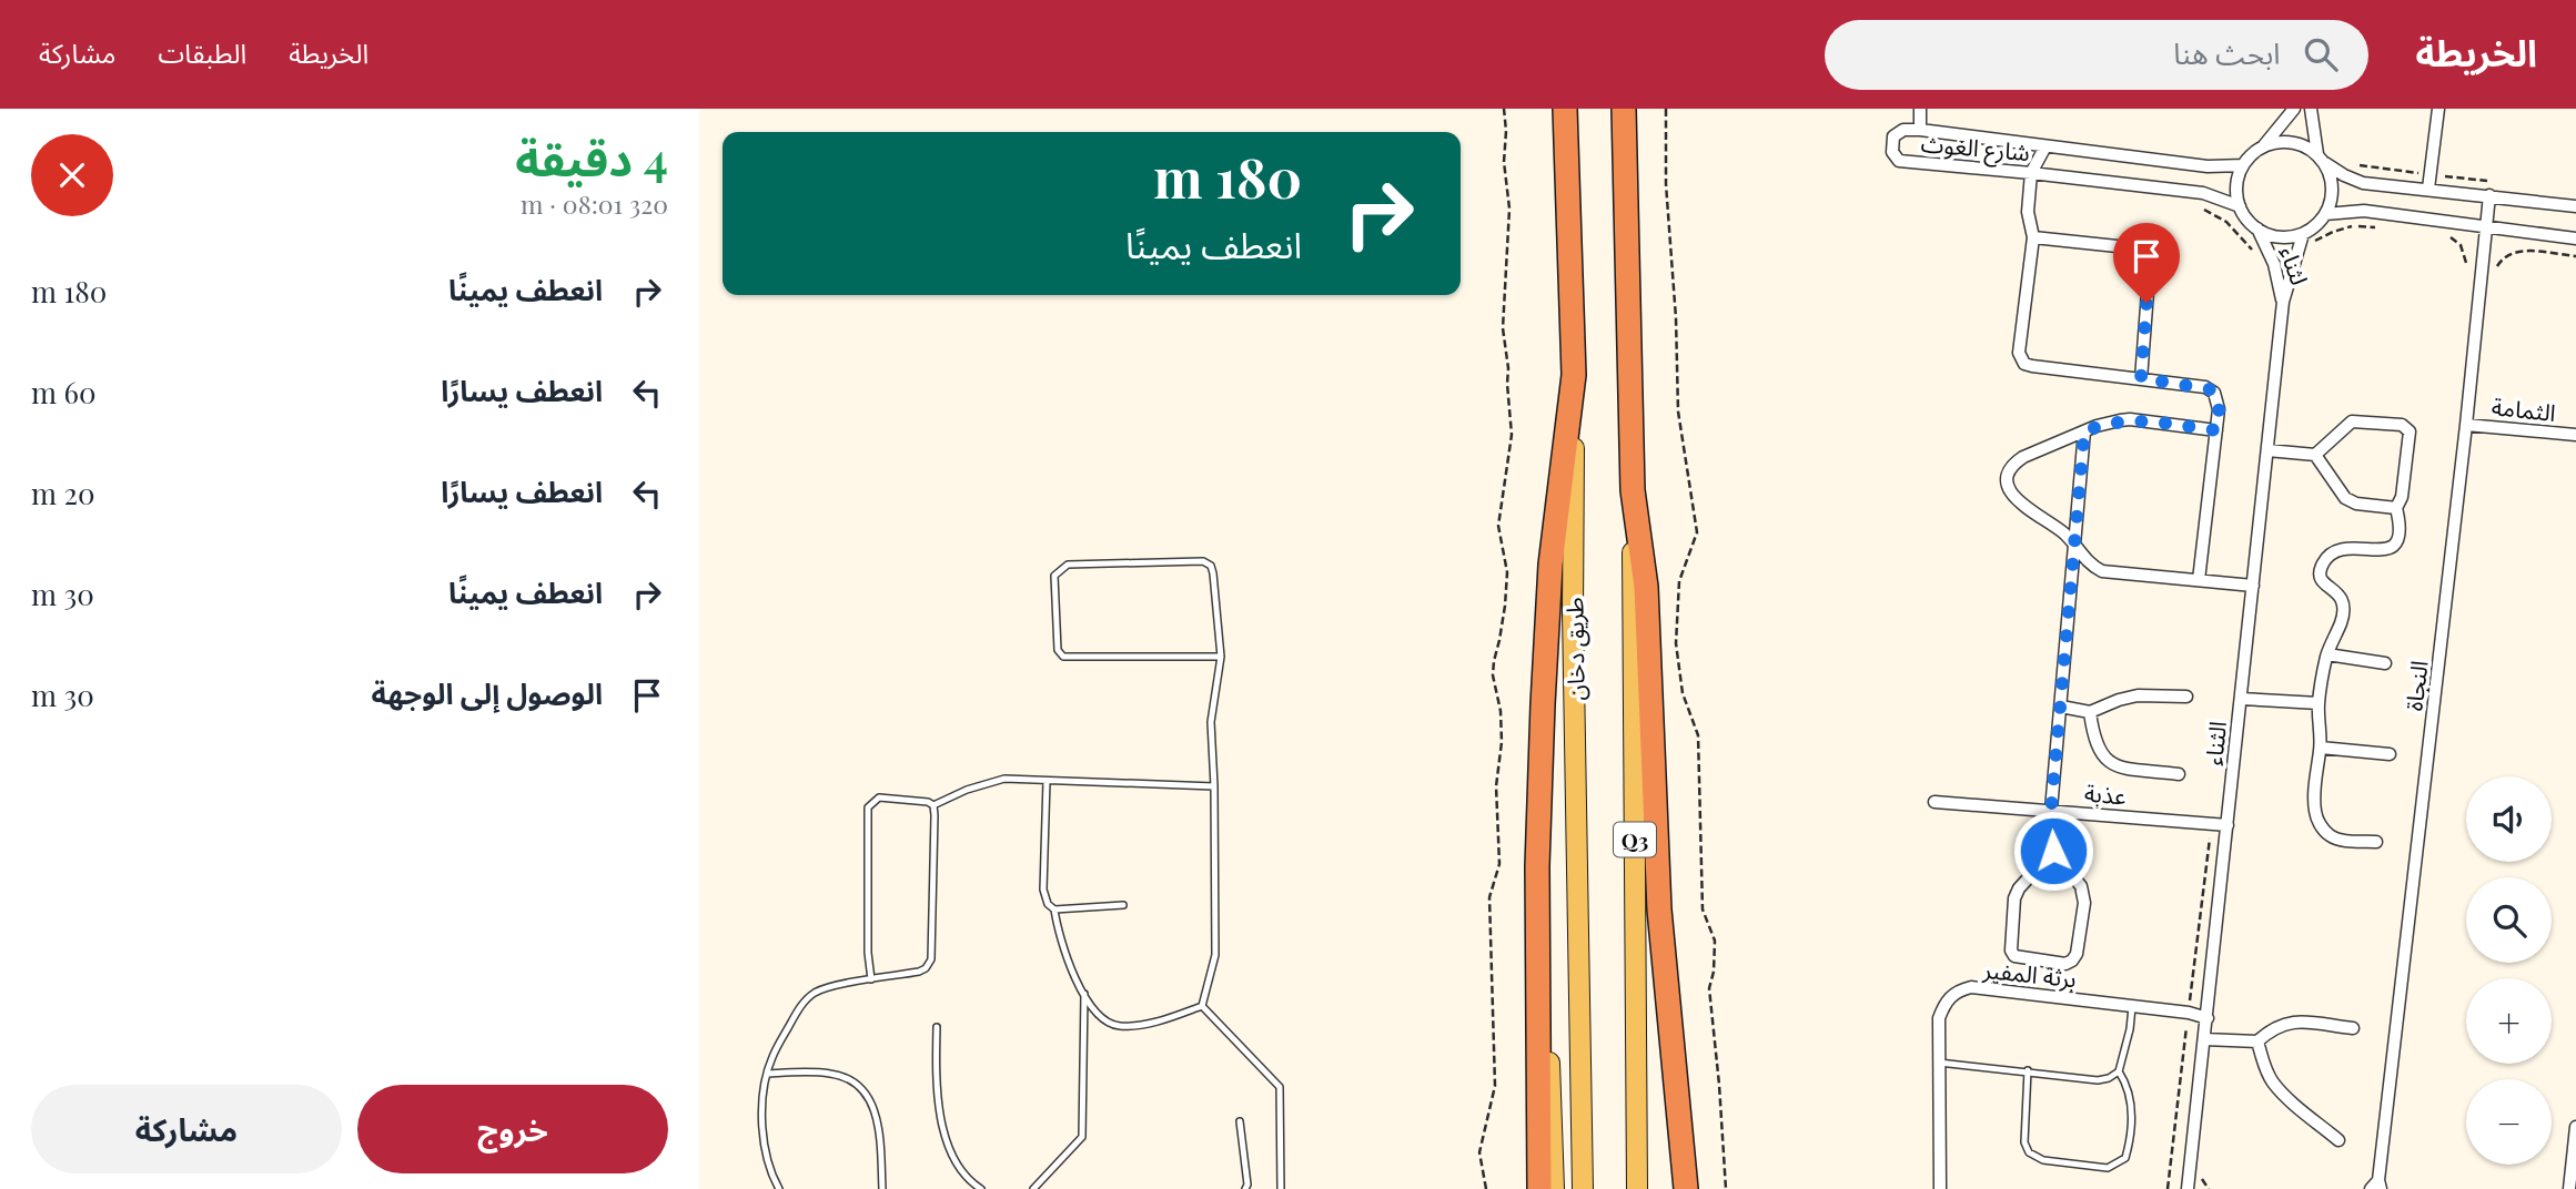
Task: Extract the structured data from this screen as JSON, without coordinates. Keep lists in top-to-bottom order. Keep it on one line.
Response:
{"streets":{"highway":["طريق دخان","Q3"],"street":["شارع الغوث","لثناء","الثمامة","النجاة","الثناء","عذبة","برثة المفير"]},"crossings":[["شارع الغوث","لثناء"],["لثناء","الثناء"],["الثمامة","النجاة"],["الثناء","عذبة"],["الثناء","برثة المفير"]],"page":{"header":"الخريطة","search":"ابحث هنا","nav":["الخريطة","الطبقات","مشاركة"],"heading":["4 دقيقة","320 m · 08:01"],"turn":["180 m","انعطف يمينًا"],"list":[{"name":"انعطف يمينًا","value":"180 m"},{"name":"انعطف يسارًا","value":"60 m"},{"name":"انعطف يسارًا","value":"20 m"},{"name":"انعطف يمينًا","value":"30 m"},{"name":"الوصول إلى الوجهة","value":"30 m"}],"map_buttons":["+","−"],"buttons":["خروج","مشاركة"]}}
